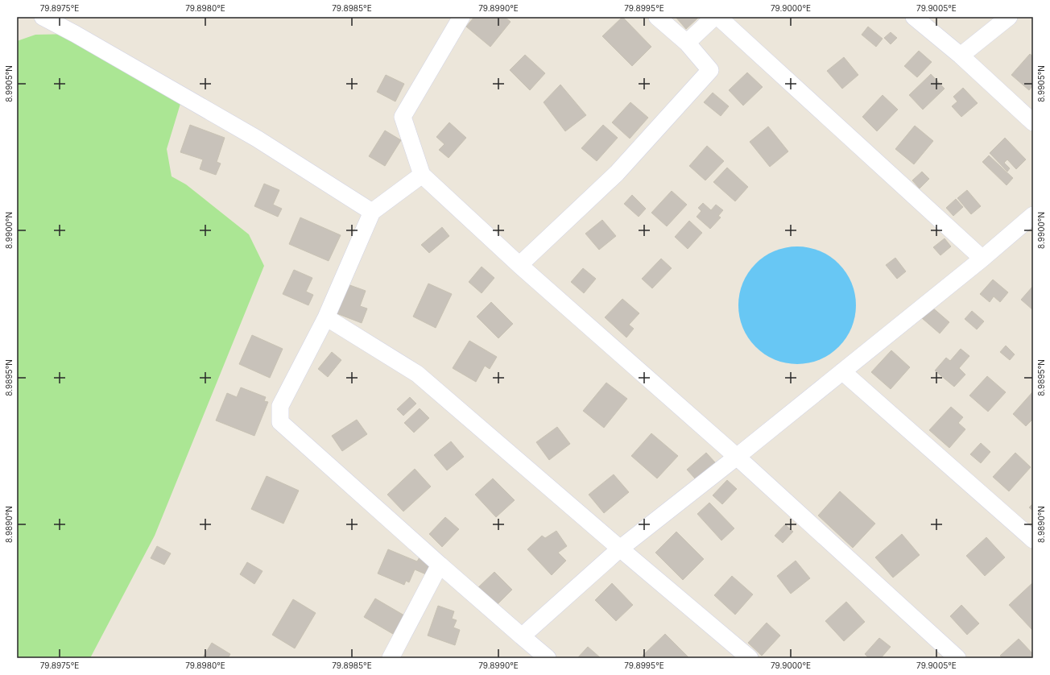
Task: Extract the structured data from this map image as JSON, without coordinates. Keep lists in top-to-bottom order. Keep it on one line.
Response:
{"coordinates":["79.8975°E","79.8980°E","79.8985°E","79.8990°E","79.8995°E","79.9000°E","79.9005°E","8.9905°N","8.9900°N","8.9895°N","8.9890°N"]}
